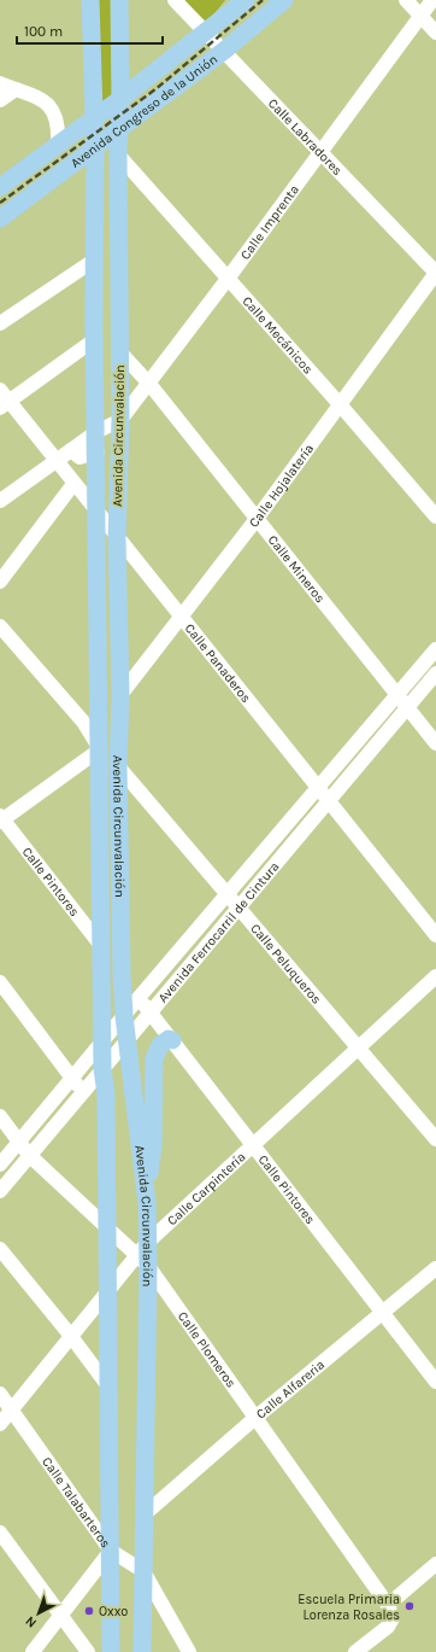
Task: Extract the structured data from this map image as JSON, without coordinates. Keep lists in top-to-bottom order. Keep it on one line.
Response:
{"streets":{"main road":["Avenida Congreso de la Unión","Avenida Circunvalación"],"street":["Calle Labradores","Calle Imprenta","Calle Mecánicos","Calle Hojalatería","Calle Mineros","Calle Panaderos","Calle Pintores","Avenida Ferrocarril de Cintura","Calle Peluqueros","Calle Carpintería","Calle Plomeros","Calle Alfareria","Calle Talabarteros"]},"crossings":[["Avenida Congreso de la Unión","Calle Labradores"],["Avenida Congreso de la Unión","Avenida Circunvalación"],["Calle Labradores","Calle Imprenta"],["Calle Labradores","Calle Hojalatería"],["Calle Imprenta","Calle Mecánicos"],["Calle Imprenta","Avenida Circunvalación"],["Calle Imprenta","Calle Mineros"],["Calle Imprenta","Calle Panaderos"],["Calle Mecánicos","Avenida Circunvalación"],["Calle Mecánicos","Calle Hojalatería"],["Avenida Circunvalación","Calle Hojalatería"],["Avenida Circunvalación","Calle Mineros"],["Avenida Circunvalación","Calle Panaderos"],["Avenida Circunvalación","Calle Pintores"],["Avenida Circunvalación","Avenida Ferrocarril de Cintura"],["Avenida Circunvalación","Calle Peluqueros"],["Avenida Circunvalación","Calle Carpintería"],["Avenida Circunvalación","Calle Plomeros"],["Avenida Circunvalación","Calle Alfareria"],["Avenida Circunvalación","Calle Talabarteros"],["Calle Hojalatería","Calle Mineros"],["Calle Hojalatería","Calle Panaderos"],["Calle Mineros","Avenida Ferrocarril de Cintura"],["Calle Panaderos","Avenida Ferrocarril de Cintura"],["Calle Pintores","Avenida Ferrocarril de Cintura"],["Calle Pintores","Calle Carpintería"],["Calle Pintores","Calle Alfareria"],["Avenida Ferrocarril de Cintura","Calle Peluqueros"],["Avenida Ferrocarril de Cintura","Calle Plomeros"],["Calle Peluqueros","Calle Carpintería"],["Calle Carpintería","Calle Plomeros"],["Calle Carpintería","Calle Talabarteros"],["Calle Plomeros","Calle Alfareria"]],"places":["Escuela Primaria Lorenza Rosales","Oxxo"],"scale_bar":"100 m","north":"bottom left"}
